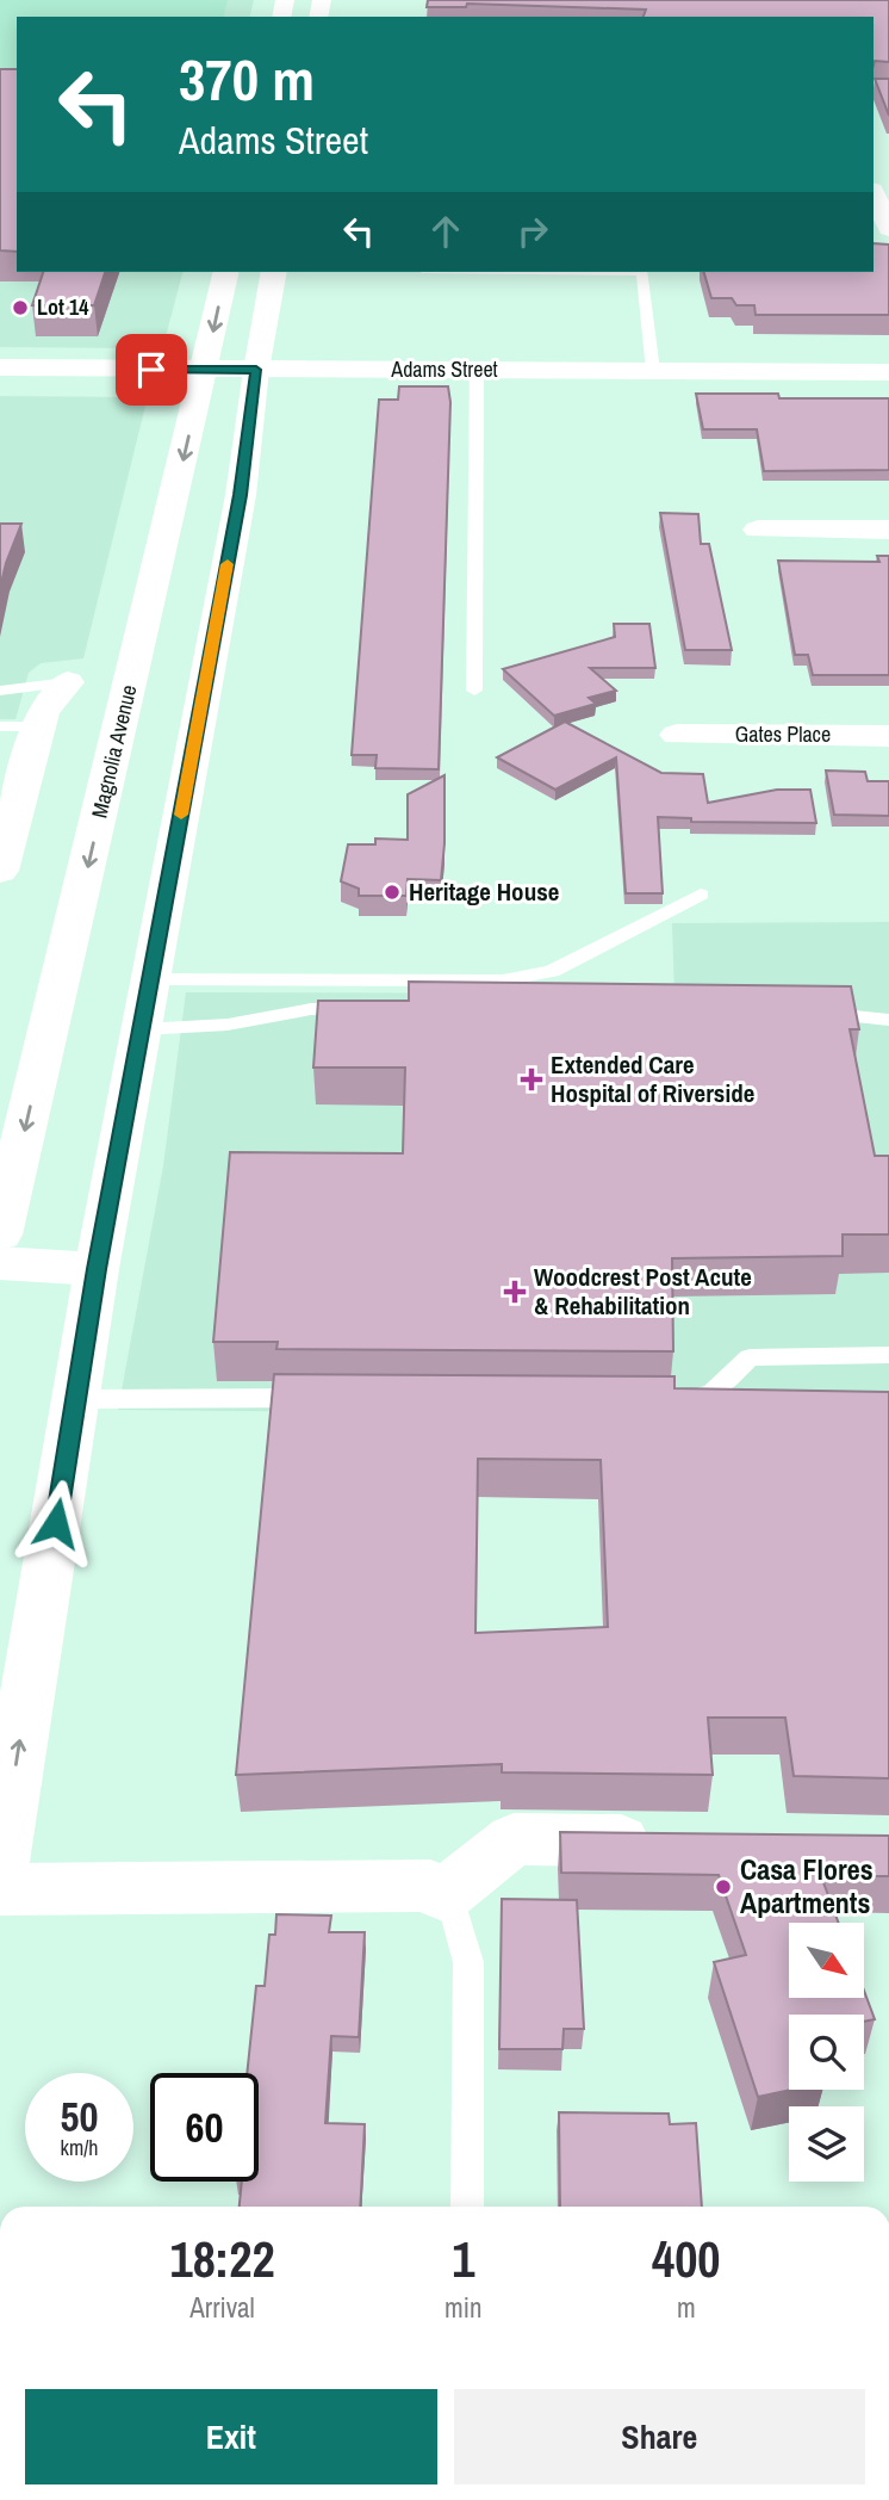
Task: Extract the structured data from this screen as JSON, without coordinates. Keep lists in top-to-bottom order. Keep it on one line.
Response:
{"streets":{"main road":["Adams Street","Gates Place","Magnolia Avenue"]},"crossings":[["Adams Street","Magnolia Avenue"]],"places":{"other":["Lot 14","Heritage House","Casa Flores Apartments"],"health":["Extended Care Hospital of Riverside","Woodcrest Post Acute & Rehabilitation"]},"north":"bottom right","page":{"turn":["370 m","Adams Street"],"speed":"50 km/h","limit":"60","eta":["18:22","Arrival","1","min","400","m"],"buttons":["Exit","Share"]}}
